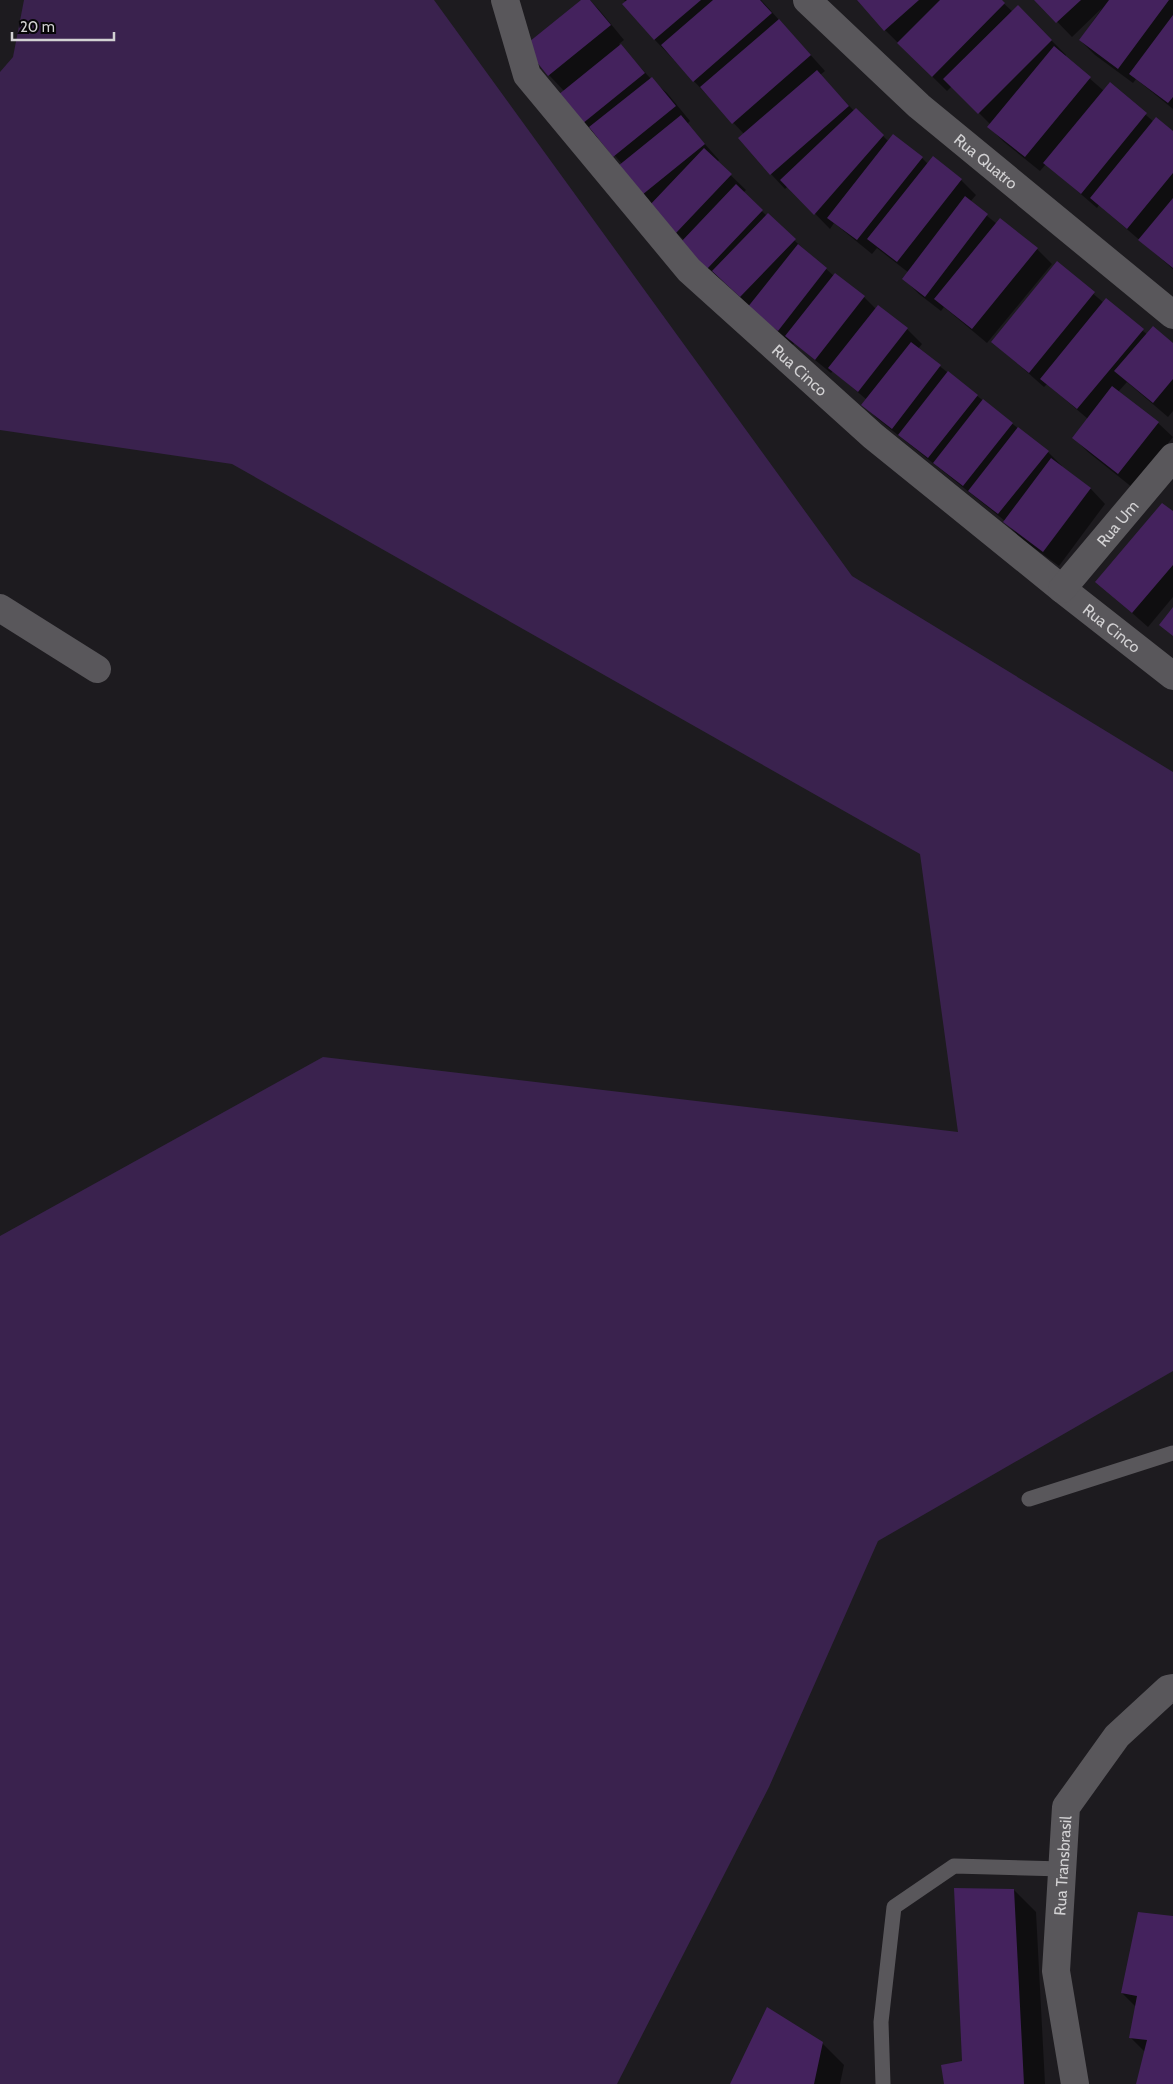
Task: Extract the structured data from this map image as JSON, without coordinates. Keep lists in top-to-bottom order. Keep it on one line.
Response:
{"streets":{"street":["Rua Quatro","Rua Cinco","Rua Um","Rua Transbrasil"]},"crossings":[["Rua Cinco","Rua Um"]],"scale_bar":"20 m"}
